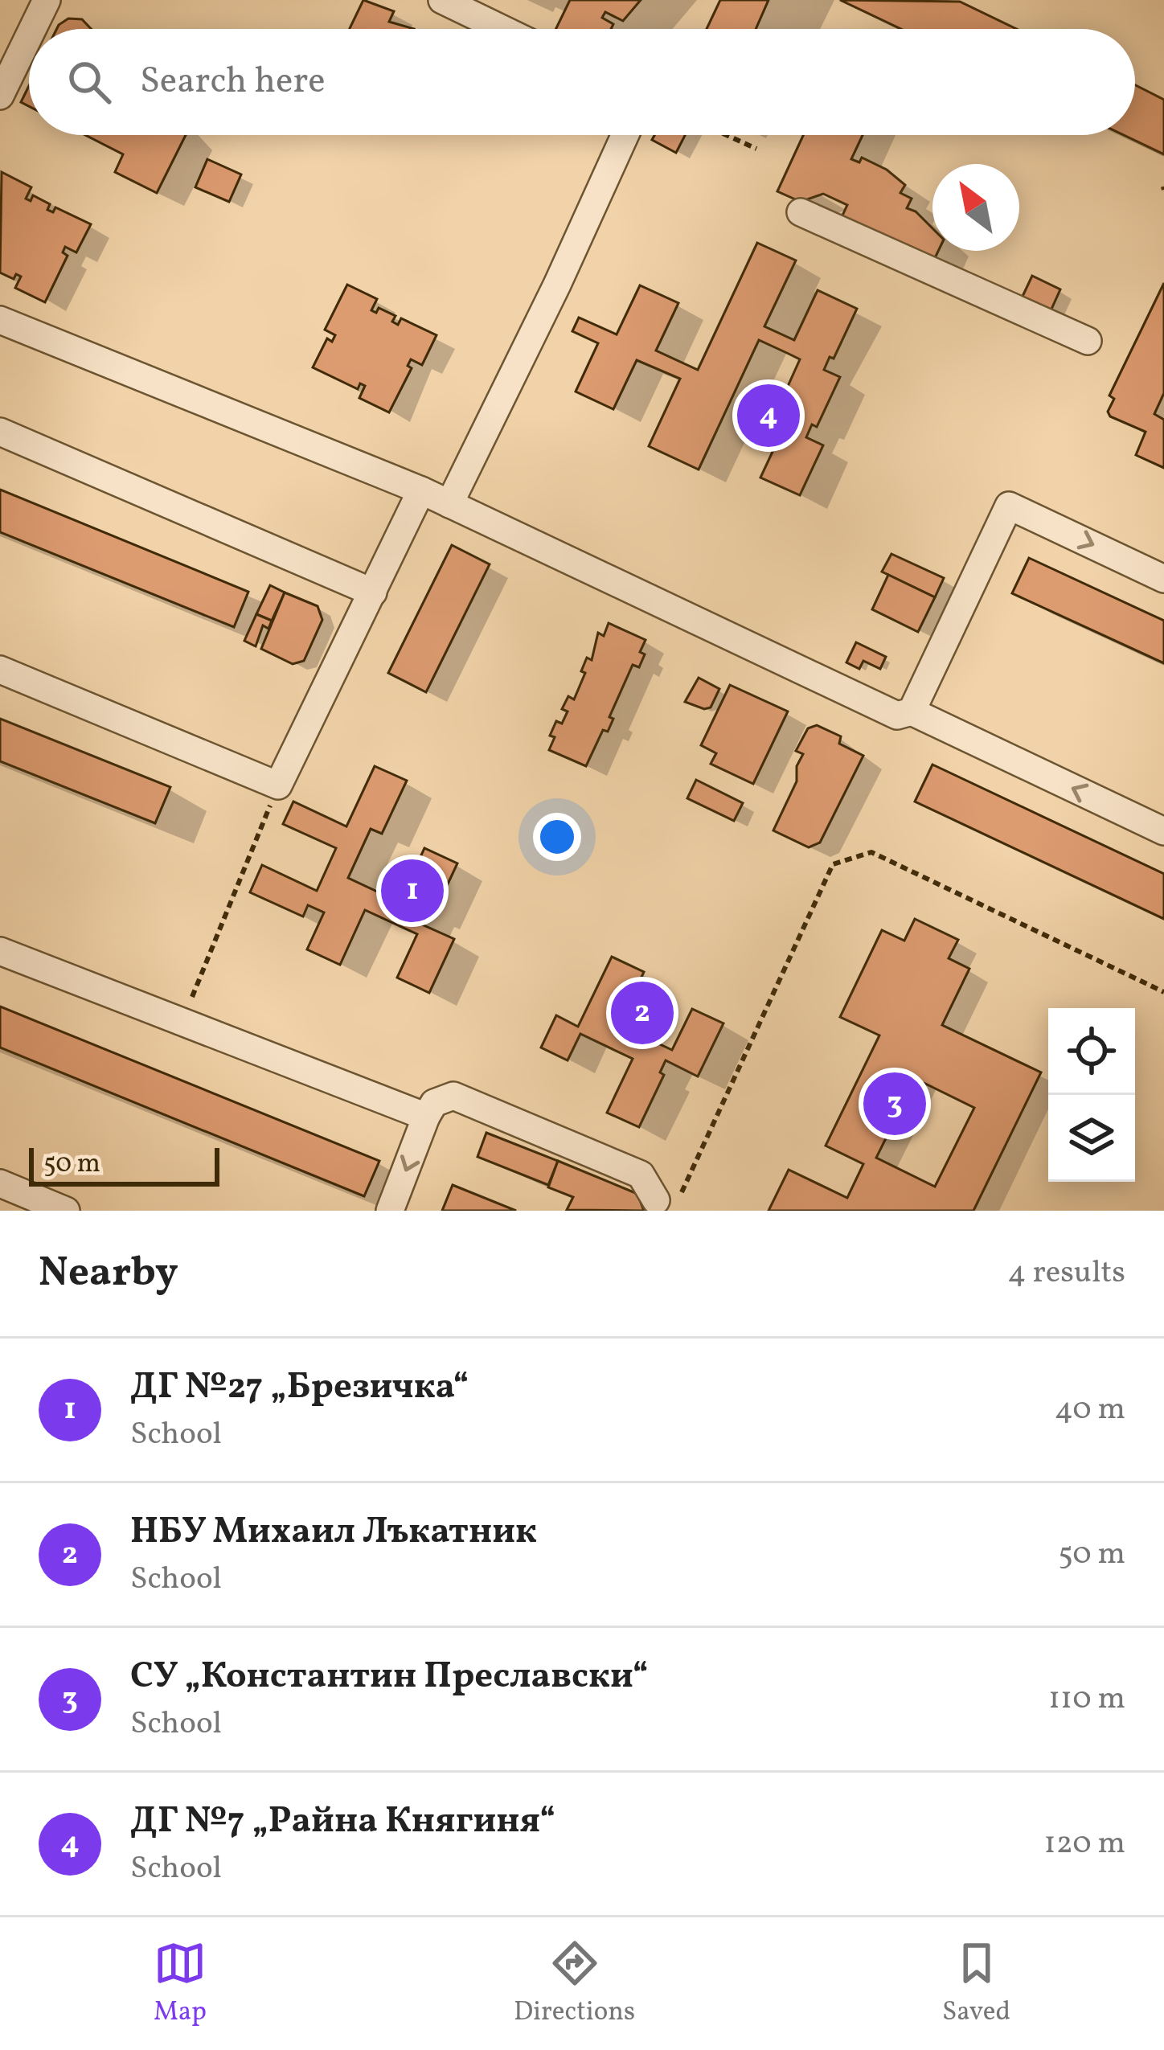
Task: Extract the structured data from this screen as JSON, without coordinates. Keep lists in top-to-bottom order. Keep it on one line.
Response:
{"scale_bar":"50 m","north":"top left","page":{"search":"Search here","pins":["4","1","2","3"],"scale":"50 m","heading":["Nearby","4 results"],"list":[{"mark":"1","name":"ДГ №27 „Брезичка“","note":"School","value":"40 m"},{"mark":"2","name":"НБУ Михаил Лъкатник","note":"School","value":"50 m"},{"mark":"3","name":"СУ „Константин Преславски“","note":"School","value":"110 m"},{"mark":"4","name":"ДГ №7 „Райна Княгиня“","note":"School","value":"120 m"}],"nav":["Map","Directions","Saved"]}}
